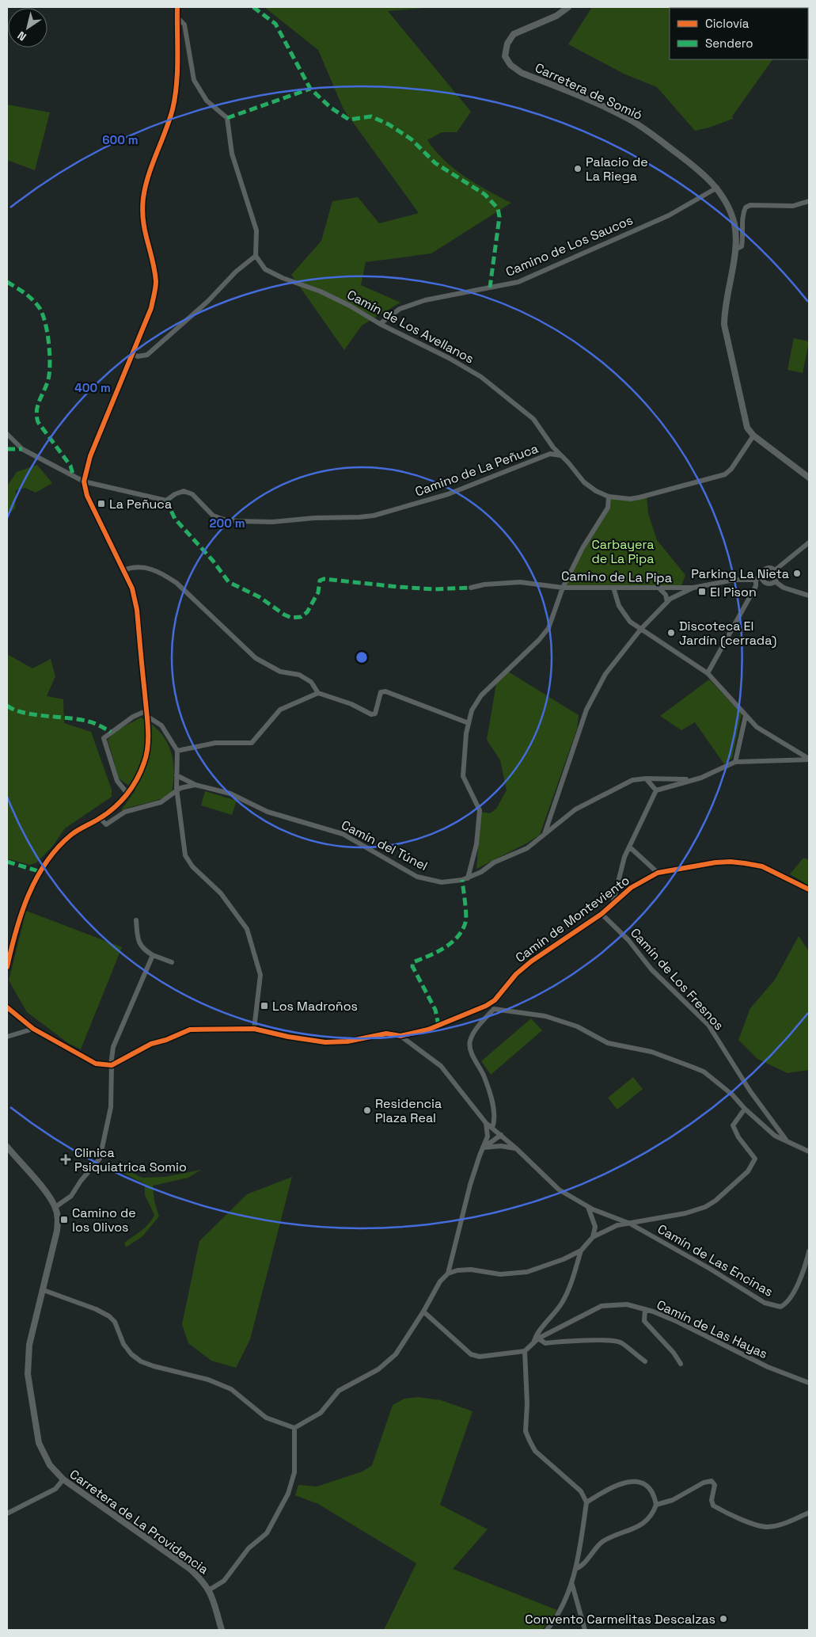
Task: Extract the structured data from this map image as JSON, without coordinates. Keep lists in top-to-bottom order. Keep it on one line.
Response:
{"streets":{"street":["Carretera de Somió","Camino de Los Saucos","Camín de Los Avellanos","Camino de La Peñuca","Camino de La Pipa","Camín del Túnel","Camín de Monteviento","Camín de Los Fresnos","Camín de Las Encinas","Camín de Las Hayas","Carretera de La Providencia"]},"crossings":[["Carretera de Somió","Camino de Los Saucos"],["Carretera de Somió","Camín de Los Avellanos"],["Camino de Los Saucos","Camín de Los Avellanos"],["Camín de Los Avellanos","Camino de La Peñuca"],["Camín de Monteviento","Camín de Los Fresnos"],["Camín de Monteviento","Camín de Las Encinas"]],"parks":["Carbayera de La Pipa"],"places":{"other":["Palacio de La Riega","Parking La Nieta","Discoteca El Jardín (cerrada)","Residencia Plaza Real","Convento Carmelitas Descalzas"],"transit":["La Peñuca","El Pison","Los Madroños","Camino de los Olivos"],"health":["Clinica Psiquiatrica Somio"]},"legend":["Ciclovía","Sendero"],"north":"bottom left","rings":["600 m","400 m","200 m"]}
